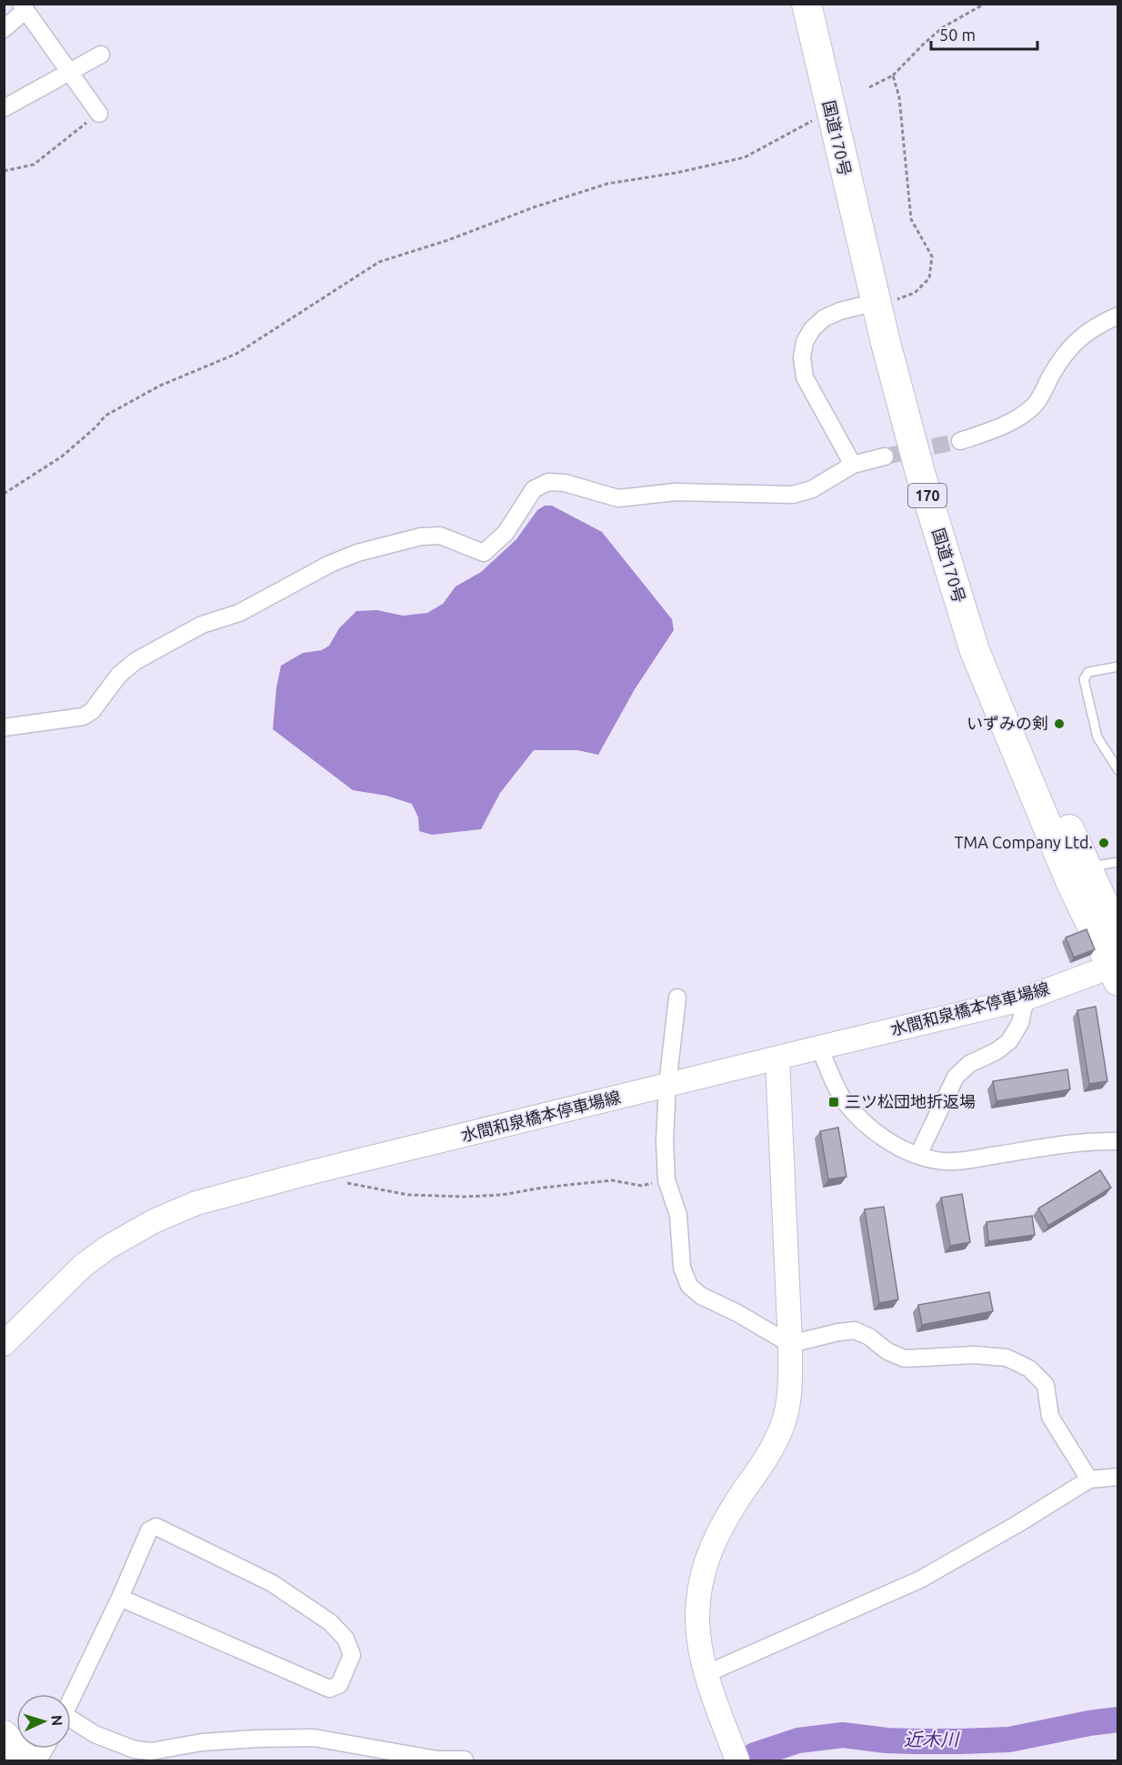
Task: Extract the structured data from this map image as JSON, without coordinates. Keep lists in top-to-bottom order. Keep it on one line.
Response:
{"streets":{"highway":["国道170号","170"],"main road":["水間和泉橋本停車場線"]},"crossings":[["国道170号","水間和泉橋本停車場線"]],"water":["近木川"],"places":{"other":["いずみの剣","TMA Company Ltd."],"transit":["三ツ松団地折返場"]},"scale_bar":"50 m","north":"right"}
